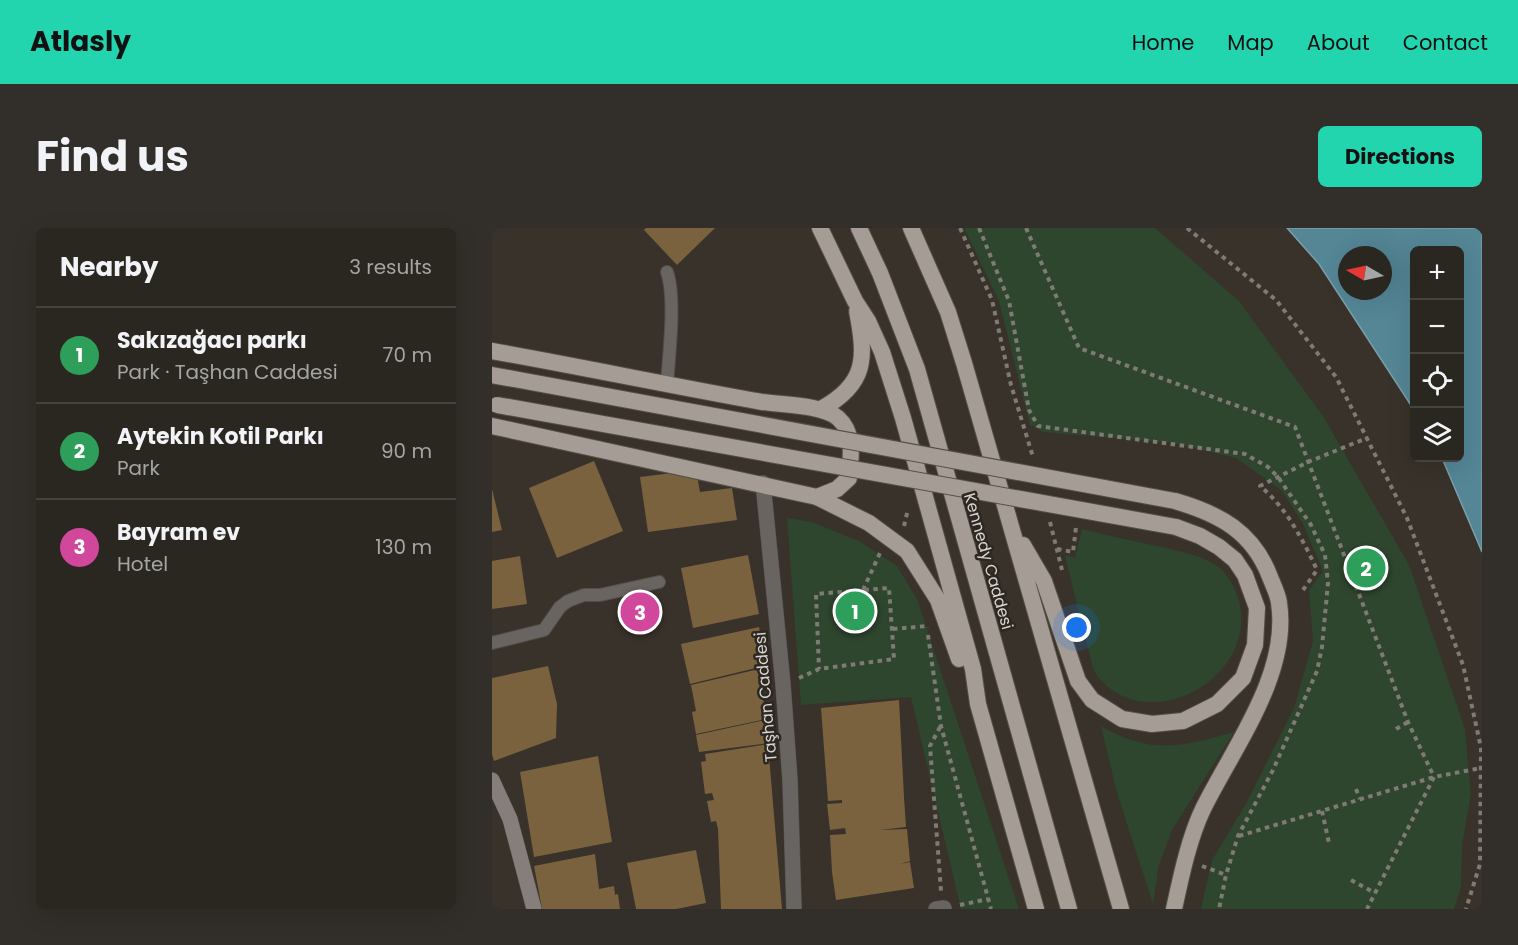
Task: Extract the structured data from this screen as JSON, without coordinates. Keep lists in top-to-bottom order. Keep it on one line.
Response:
{"streets":{"highway":["Kennedy Caddesi"],"street":["Taşhan Caddesi"]},"north":"left","page":{"header":"Atlasly","nav":["Home","Map","About","Contact"],"title":"Find us","buttons":"Directions","heading":["Nearby","3 results"],"map_buttons":["+","−"],"list":[{"mark":"1","name":"Sakızağacı parkı","note":"Park · Taşhan Caddesi","value":"70 m"},{"mark":"2","name":"Aytekin Kotil Parkı","note":"Park","value":"90 m"},{"mark":"3","name":"Bayram ev","note":"Hotel","value":"130 m"}],"pins":["2","1","3"]}}
